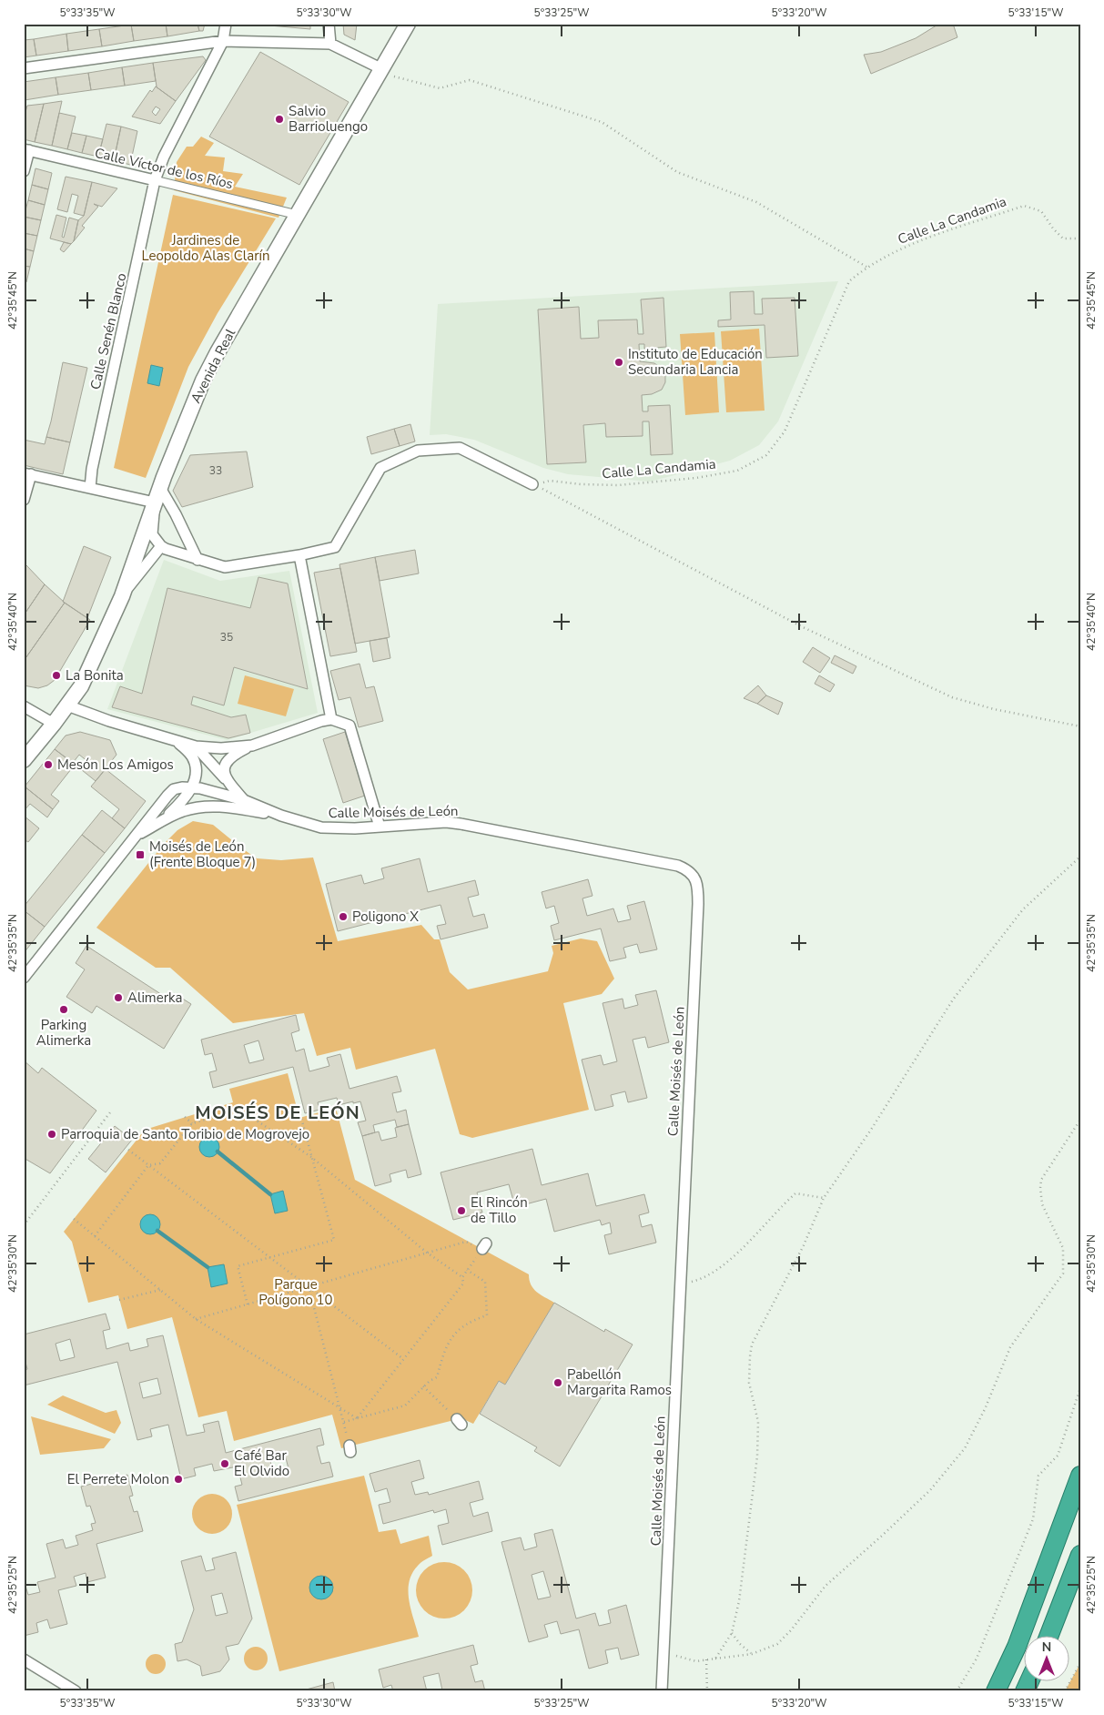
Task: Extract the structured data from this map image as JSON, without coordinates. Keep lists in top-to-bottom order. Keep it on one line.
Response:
{"streets":{"main road":["Avenida Real"],"street":["Calle Víctor de los Ríos","Calle Senén Blanco","Calle Moisés de León"],"path":["Calle La Candamia"]},"crossings":[["Calle Víctor de los Ríos","Calle Senén Blanco"],["Calle Víctor de los Ríos","Avenida Real"]],"districts":["MOISÉS DE LEÓN"],"parks":["Jardines de Leopoldo Alas Clarín","Parque Polígono 10"],"places":{"other":["Salvio Barrioluengo","Instituto de Educación Secundaria Lancia","La Bonita","Mesón Los Amigos","Poligono X","Alimerka","Parking Alimerka","Parroquia de Santo Toribio de Mogrovejo","El Rincón de Tillo","Pabellón Margarita Ramos","Café Bar El Olvido","El Perrete Molon"],"transit":["Moisés de León (Frente Bloque 7)"]},"house_numbers":["33","35"],"north":"top","coordinates":["5°33'35\"W","5°33'30\"W","5°33'25\"W","5°33'20\"W","5°33'15\"W","42°35'45\"N","42°35'40\"N","42°35'35\"N","42°35'30\"N","42°35'25\"N"]}
